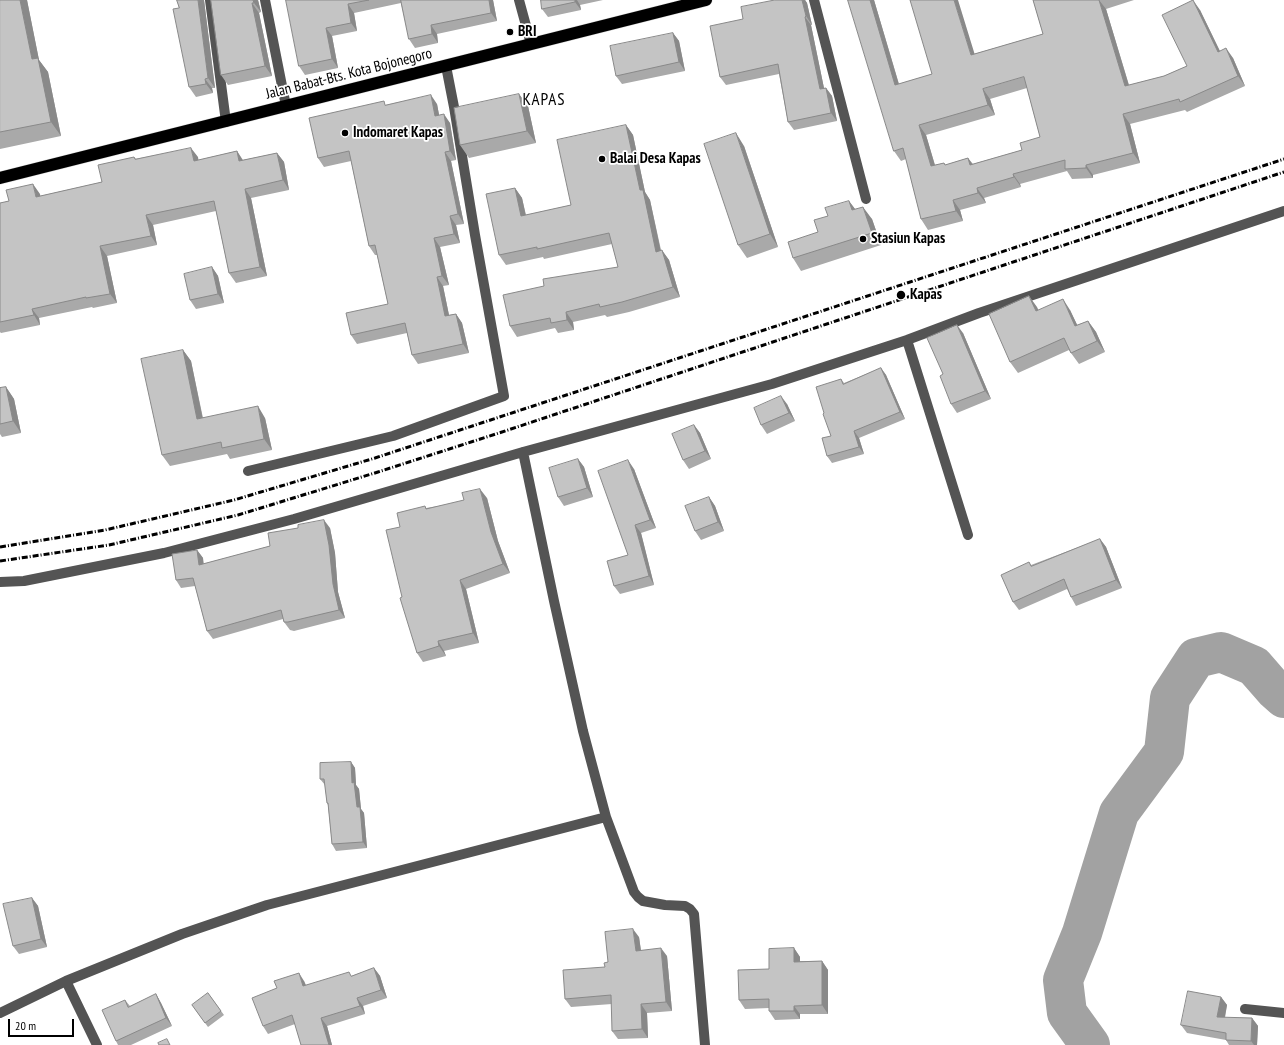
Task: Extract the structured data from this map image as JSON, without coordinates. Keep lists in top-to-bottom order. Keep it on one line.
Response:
{"streets":{"highway":["Jalan Babat-Bts. Kota Bojonegoro"]},"districts":["KAPAS"],"places":["BRI","Indomaret Kapas","Balai Desa Kapas","Stasiun Kapas","Kapas"],"scale_bar":"20 m"}
